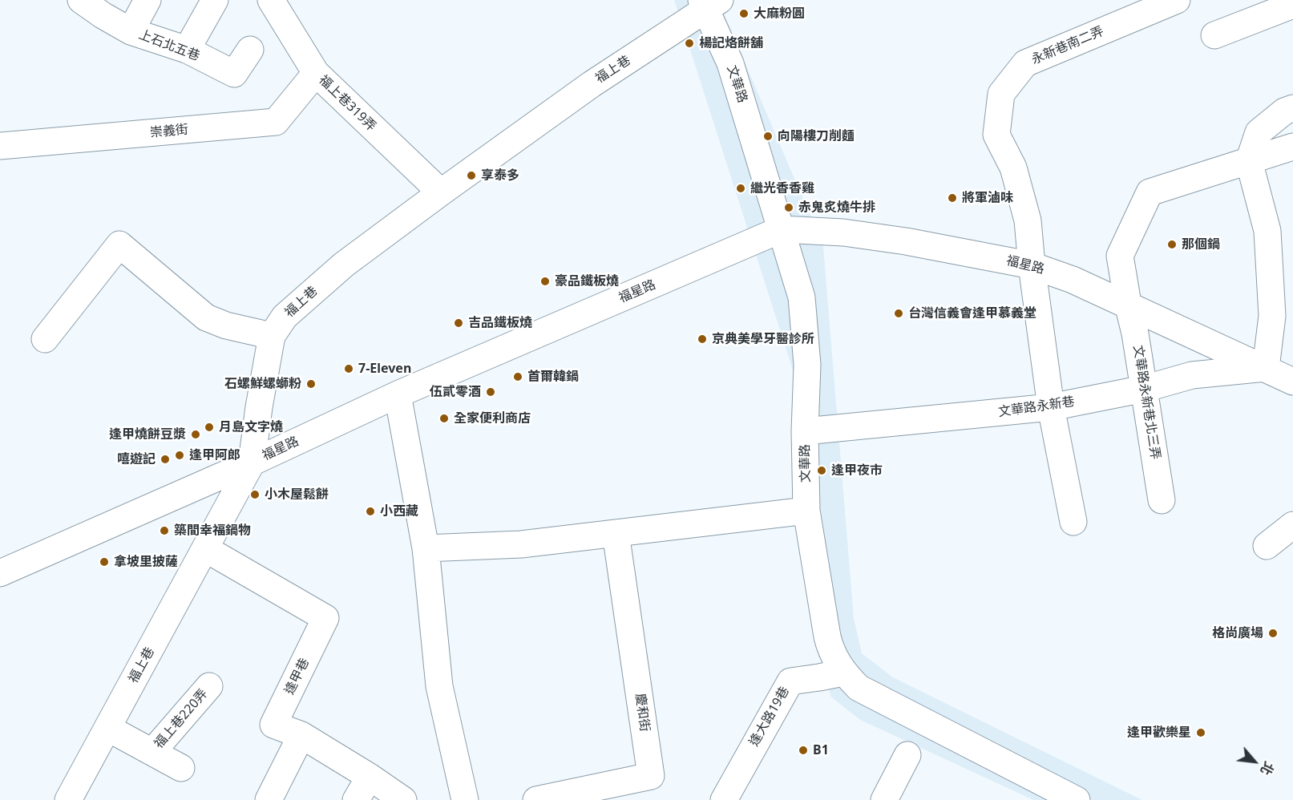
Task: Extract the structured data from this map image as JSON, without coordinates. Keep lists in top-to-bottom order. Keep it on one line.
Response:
{"streets":{"street":["上石北五巷","永新巷南二弄","福上巷","文華路","福上巷319弄","崇義街","福星路","文華路永新巷北三弄","文華路永新巷","逢甲巷","慶和街","逢大路19巷","福上巷220弄"]},"crossings":[["永新巷南二弄","福星路"],["永新巷南二弄","文華路永新巷"],["福上巷","文華路"],["福上巷","福上巷319弄"],["福上巷","福星路"],["福上巷","逢甲巷"],["福上巷","福上巷220弄"],["文華路","福星路"],["文華路","文華路永新巷"],["文華路","逢大路19巷"],["福上巷319弄","崇義街"],["福星路","文華路永新巷北三弄"],["福星路","文華路永新巷"],["文華路永新巷北三弄","文華路永新巷"]],"places":["大麻粉圓","楊記烙餅舖","向陽樓刀削麵","享泰多","繼光香香雞","將軍滷味","赤鬼炙燒牛排","那個鍋","豪品鐵板燒","台灣信義會逢甲慕義堂","吉品鐵板燒","京典美學牙醫診所","7-Eleven","首爾韓鍋","石螺鮮螺螄粉","伍貳零酒","全家便利商店","月島文字燒","逢甲燒餅豆漿","逢甲阿郎","嘻遊記","逢甲夜市","小木屋鬆餅","小西藏","築間幸福鍋物","拿坡里披薩","格尚廣場","逢甲歡樂星","B1"],"north":"bottom right"}
